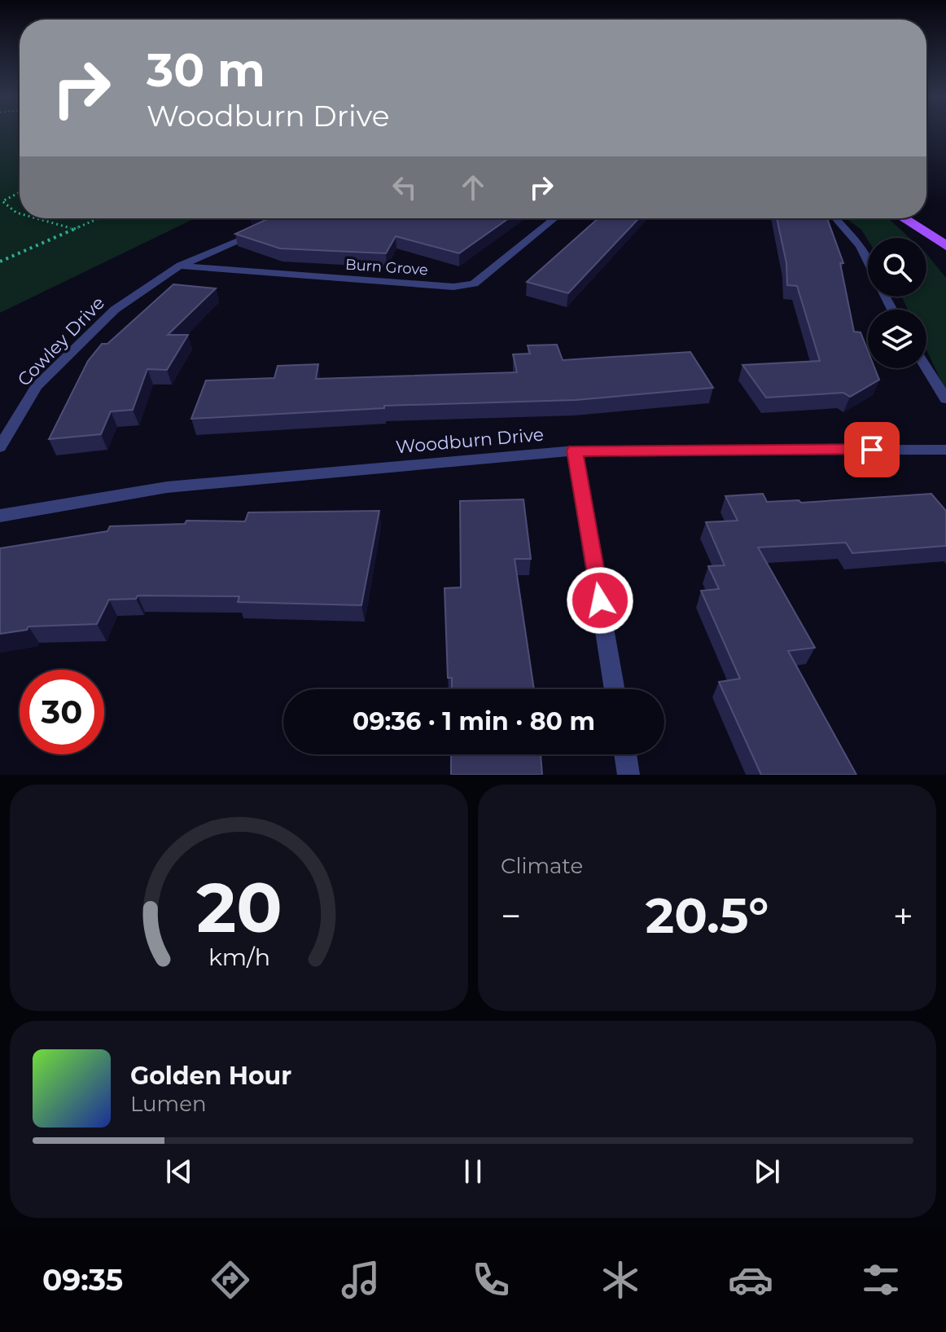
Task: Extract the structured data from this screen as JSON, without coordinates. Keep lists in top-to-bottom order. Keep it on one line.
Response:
{"streets":{"street":["Burn Grove","Cowley Drive","Woodburn Drive"]},"crossings":[["Burn Grove","Cowley Drive"]],"page":{"turn":["30 m","Woodburn Drive"],"limit":"30","trip":"09:36 · 1 min · 80 m","tile":"Climate","heat":["−","20.5°","+"],"song":["Golden Hour","Lumen"],"tabs":"09:35","gauge":["20","km/h"]}}
